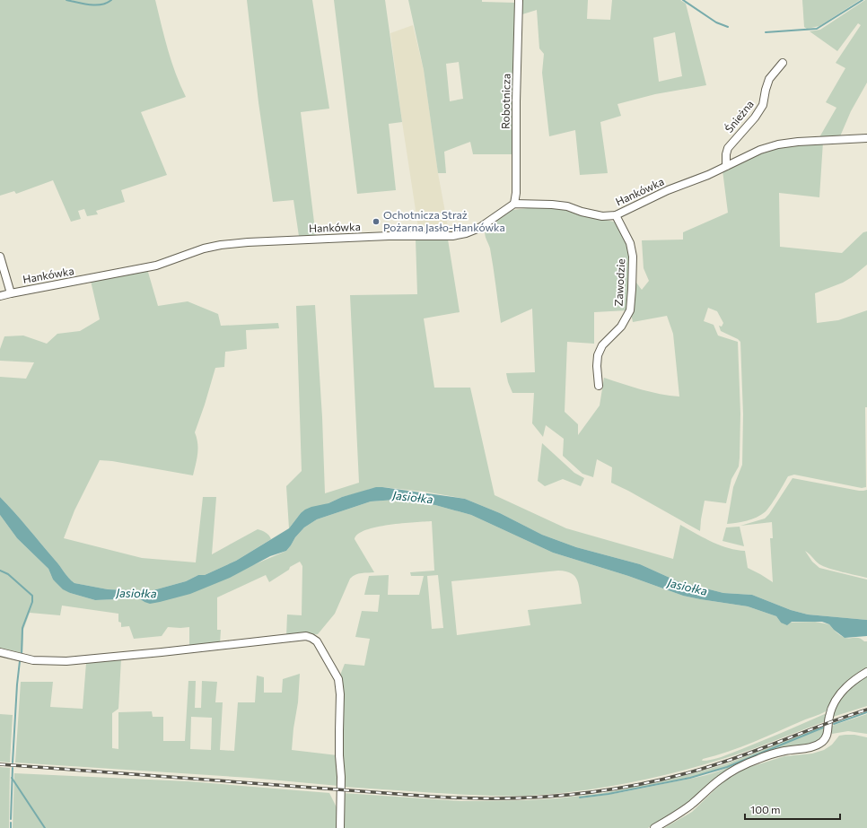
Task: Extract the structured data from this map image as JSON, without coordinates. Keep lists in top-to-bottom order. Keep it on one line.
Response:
{"streets":{"street":["Robotnicza","Śnieżna","Hankówka","Zawodzie"]},"crossings":[["Robotnicza","Hankówka"],["Śnieżna","Hankówka"],["Hankówka","Zawodzie"]],"water":["Jasiołka"],"places":["Ochotnicza Straż Pożarna Jasło-Hankówka"],"scale_bar":"100 m"}
